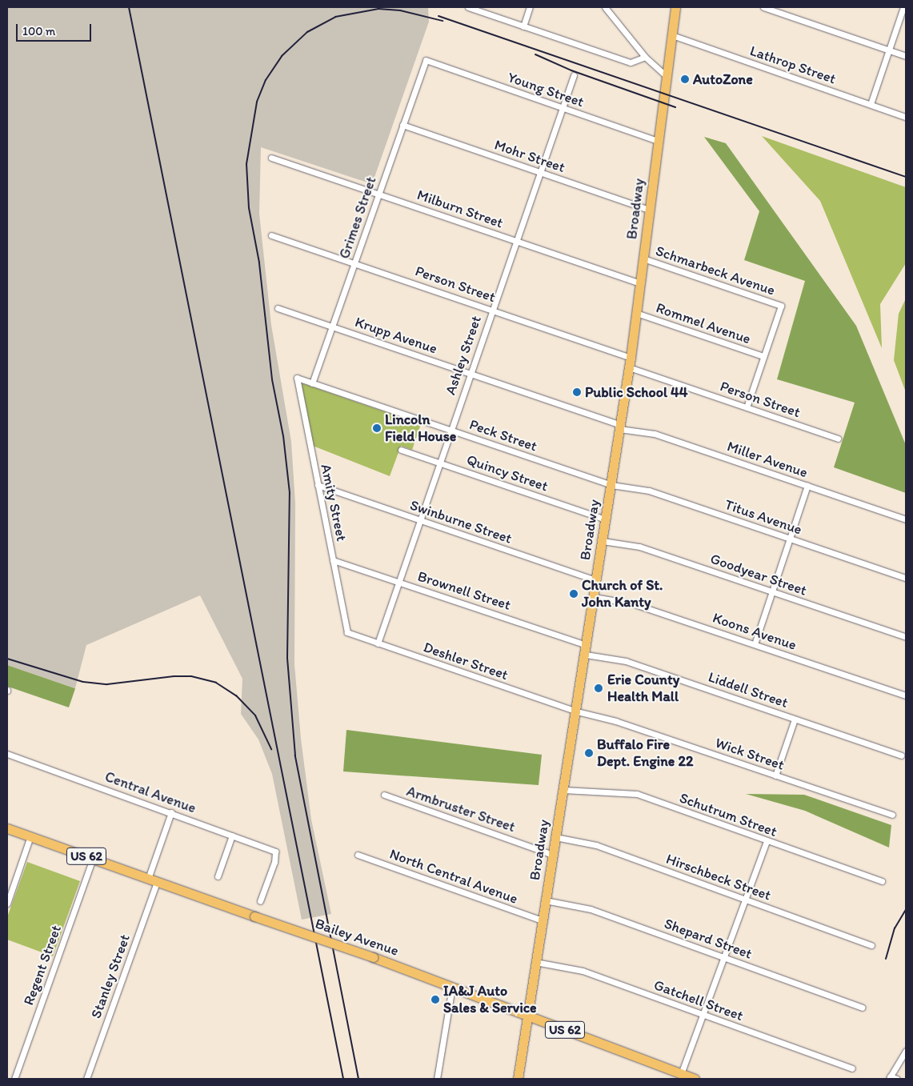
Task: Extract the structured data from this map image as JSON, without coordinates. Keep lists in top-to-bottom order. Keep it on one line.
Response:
{"streets":{"main road":["Broadway","US 62","Bailey Avenue"],"street":["Lathrop Street","Young Street","Mohr Street","Milburn Street","Grimes Street","Schmarbeck Avenue","Person Street","Rommel Avenue","Krupp Avenue","Ashley Street","Peck Street","Miller Avenue","Quincy Street","Amity Street","Titus Avenue","Swinburne Street","Goodyear Street","Brownell Street","Koons Avenue","Deshler Street","Liddell Street","Wick Street","Central Avenue","Armbruster Street","Schutrum Street","North Central Avenue","Hirschbeck Street","Shepard Street","Regent Street","Stanley Street","Gatchell Street"]},"crossings":[["Lathrop Street","Broadway"],["Young Street","Broadway"],["Young Street","Grimes Street"],["Young Street","Ashley Street"],["Mohr Street","Broadway"],["Mohr Street","Grimes Street"],["Mohr Street","Ashley Street"],["Milburn Street","Broadway"],["Milburn Street","Grimes Street"],["Milburn Street","Ashley Street"],["Broadway","Schmarbeck Avenue"],["Broadway","Person Street"],["Broadway","Rommel Avenue"],["Broadway","Krupp Avenue"],["Broadway","Peck Street"],["Broadway","Miller Avenue"],["Broadway","Quincy Street"],["Broadway","Titus Avenue"],["Broadway","Swinburne Street"],["Broadway","Goodyear Street"],["Broadway","Brownell Street"],["Broadway","Koons Avenue"],["Broadway","Deshler Street"],["Broadway","Liddell Street"],["Broadway","Wick Street"],["Broadway","Armbruster Street"],["Broadway","Schutrum Street"],["Broadway","North Central Avenue"],["Broadway","Hirschbeck Street"],["Broadway","Bailey Avenue"],["Broadway","Shepard Street"],["Broadway","Gatchell Street"],["Grimes Street","Person Street"],["Grimes Street","Krupp Avenue"],["Grimes Street","Peck Street"],["Schmarbeck Avenue","Rommel Avenue"],["Person Street","Ashley Street"],["Krupp Avenue","Ashley Street"],["Krupp Avenue","Miller Avenue"],["Ashley Street","Peck Street"],["Ashley Street","Quincy Street"],["Ashley Street","Swinburne Street"],["Ashley Street","Brownell Street"],["Ashley Street","Deshler Street"],["Peck Street","Amity Street"],["Peck Street","Titus Avenue"],["Amity Street","Swinburne Street"],["Amity Street","Brownell Street"],["Amity Street","Deshler Street"],["Deshler Street","Wick Street"],["Central Avenue","Stanley Street"],["Bailey Avenue","Regent Street"],["Bailey Avenue","Stanley Street"]],"places":["AutoZone","Public School 44","Lincoln Field House","Church of St. John Kanty","Erie County Health Mall","Buffalo Fire Dept. Engine 22","IA&J Auto Sales & Service"],"scale_bar":"100 m"}
